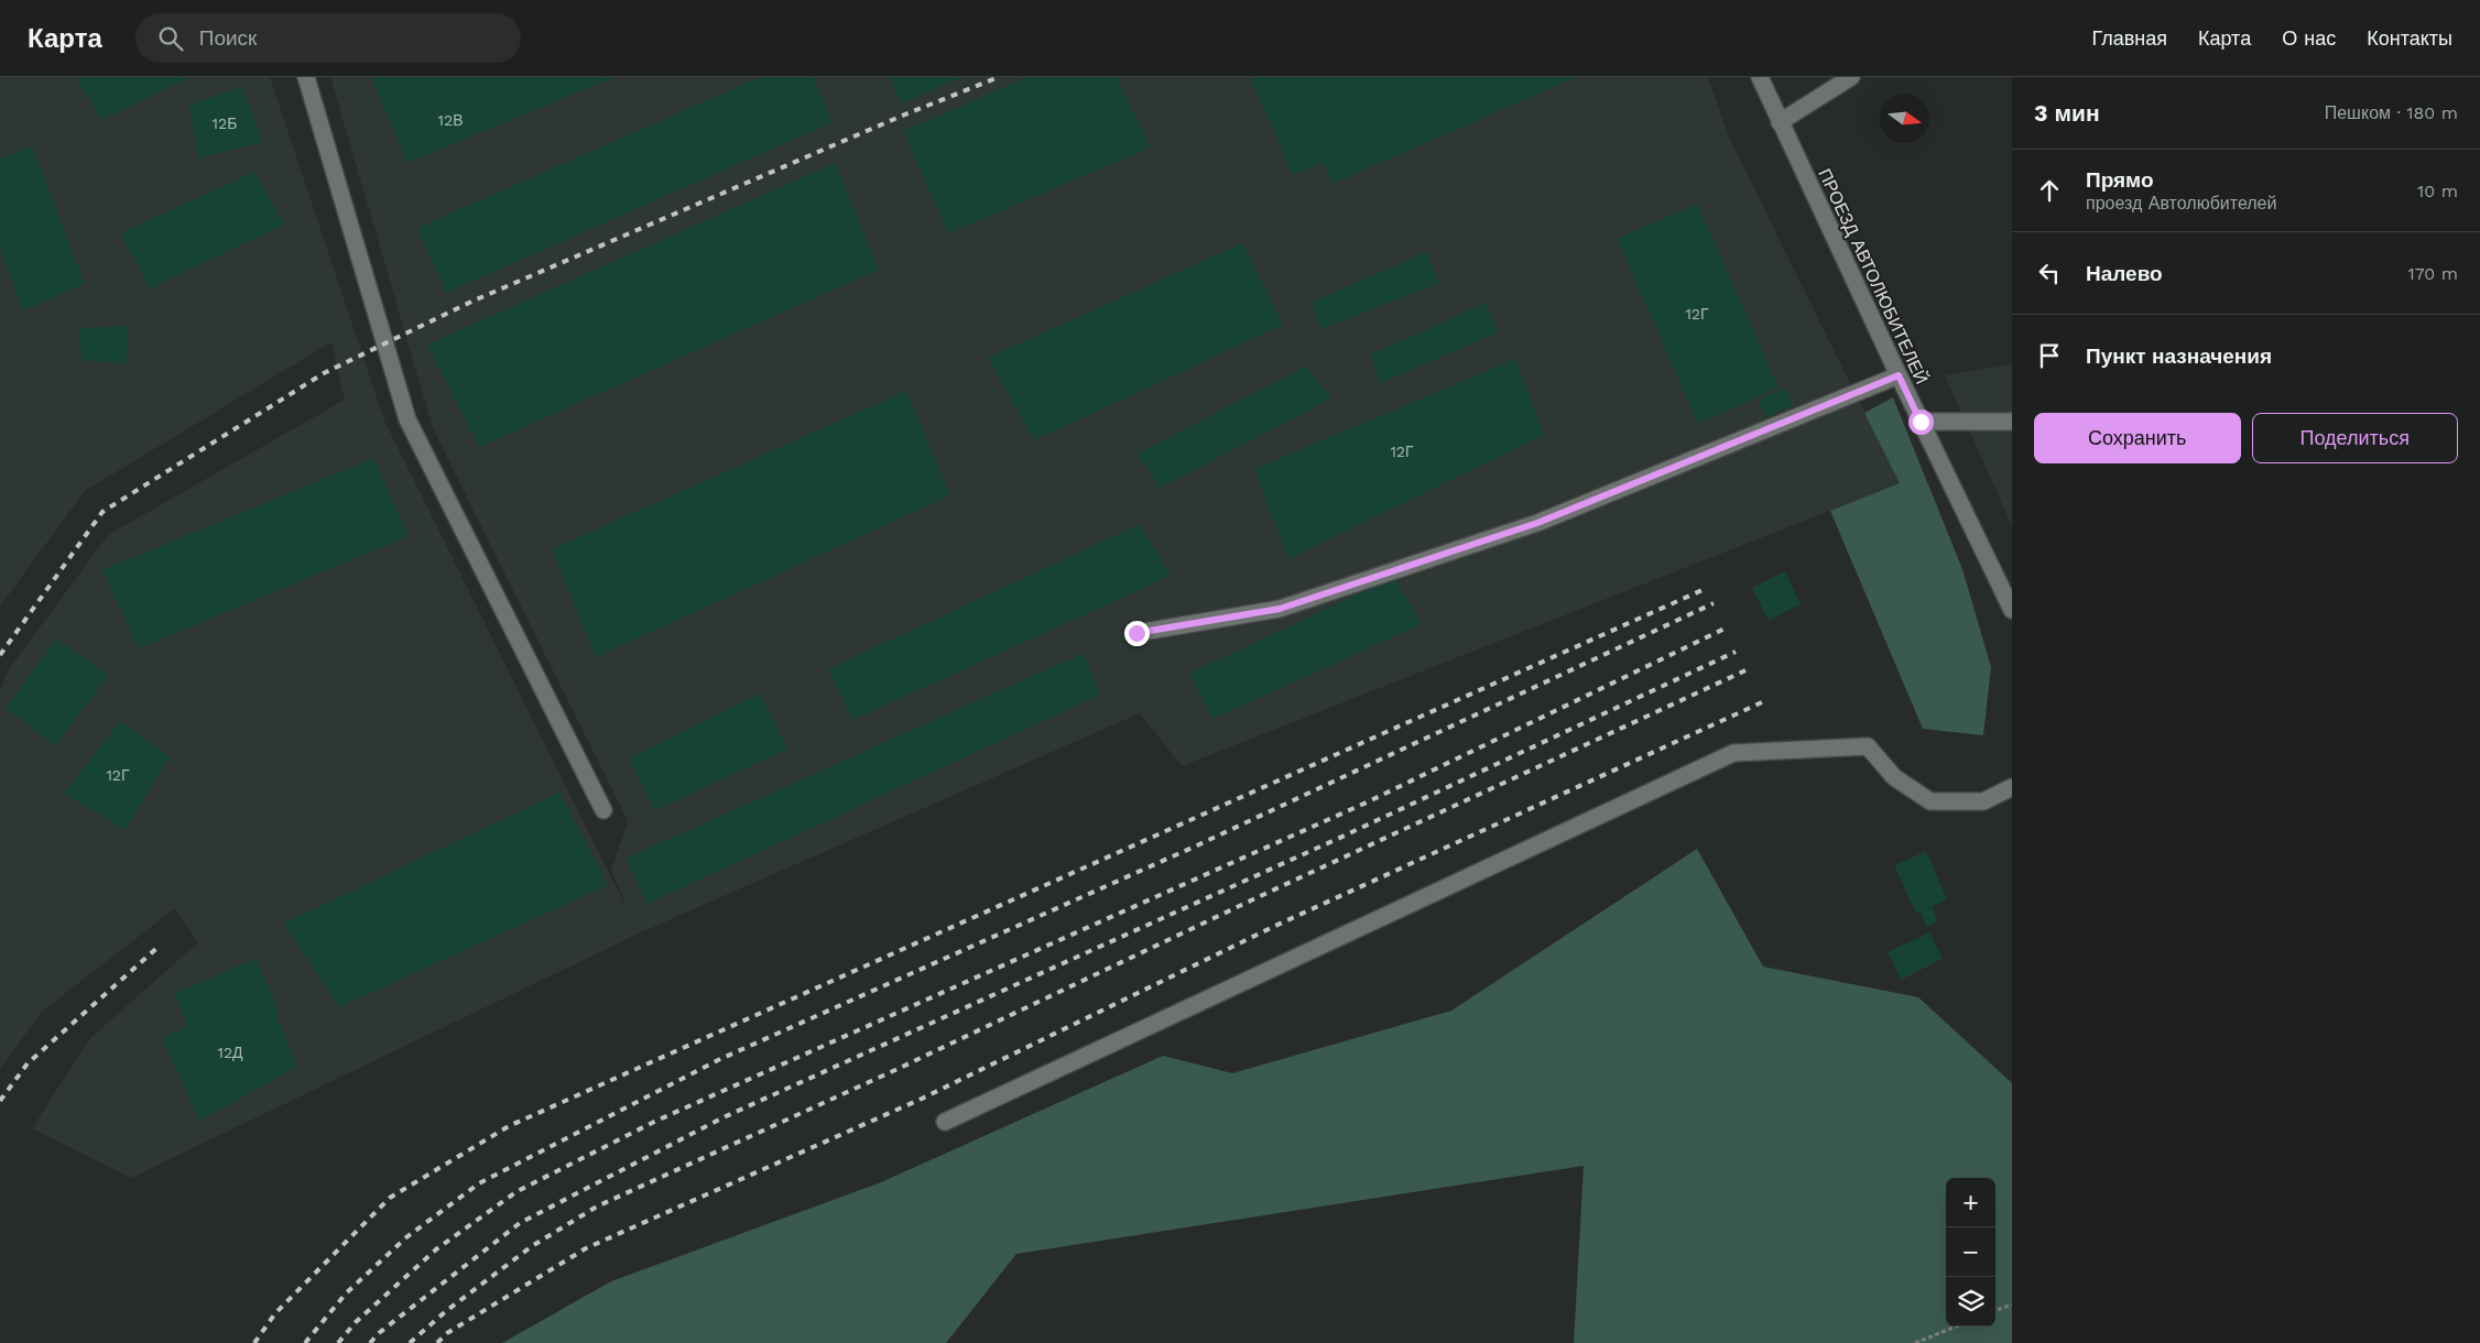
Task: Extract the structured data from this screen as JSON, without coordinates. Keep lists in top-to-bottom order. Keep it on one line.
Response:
{"streets":{"street":["ПРОЕЗД АВТОЛЮБИТЕЛЕЙ"]},"house_numbers":["12В","12Б","12Г","12Г","12Г","12Д"],"north":"right","page":{"header":"Карта","search":"Поиск","nav":["Главная","Карта","О нас","Контакты"],"heading":["3 мин","Пешком · 180 m"],"list":[["Прямо","проезд Автолюбителей","10 m"],["Налево","170 m"],"Пункт назначения"],"buttons":["Сохранить","Поделиться"],"map_buttons":["+","−"]}}
